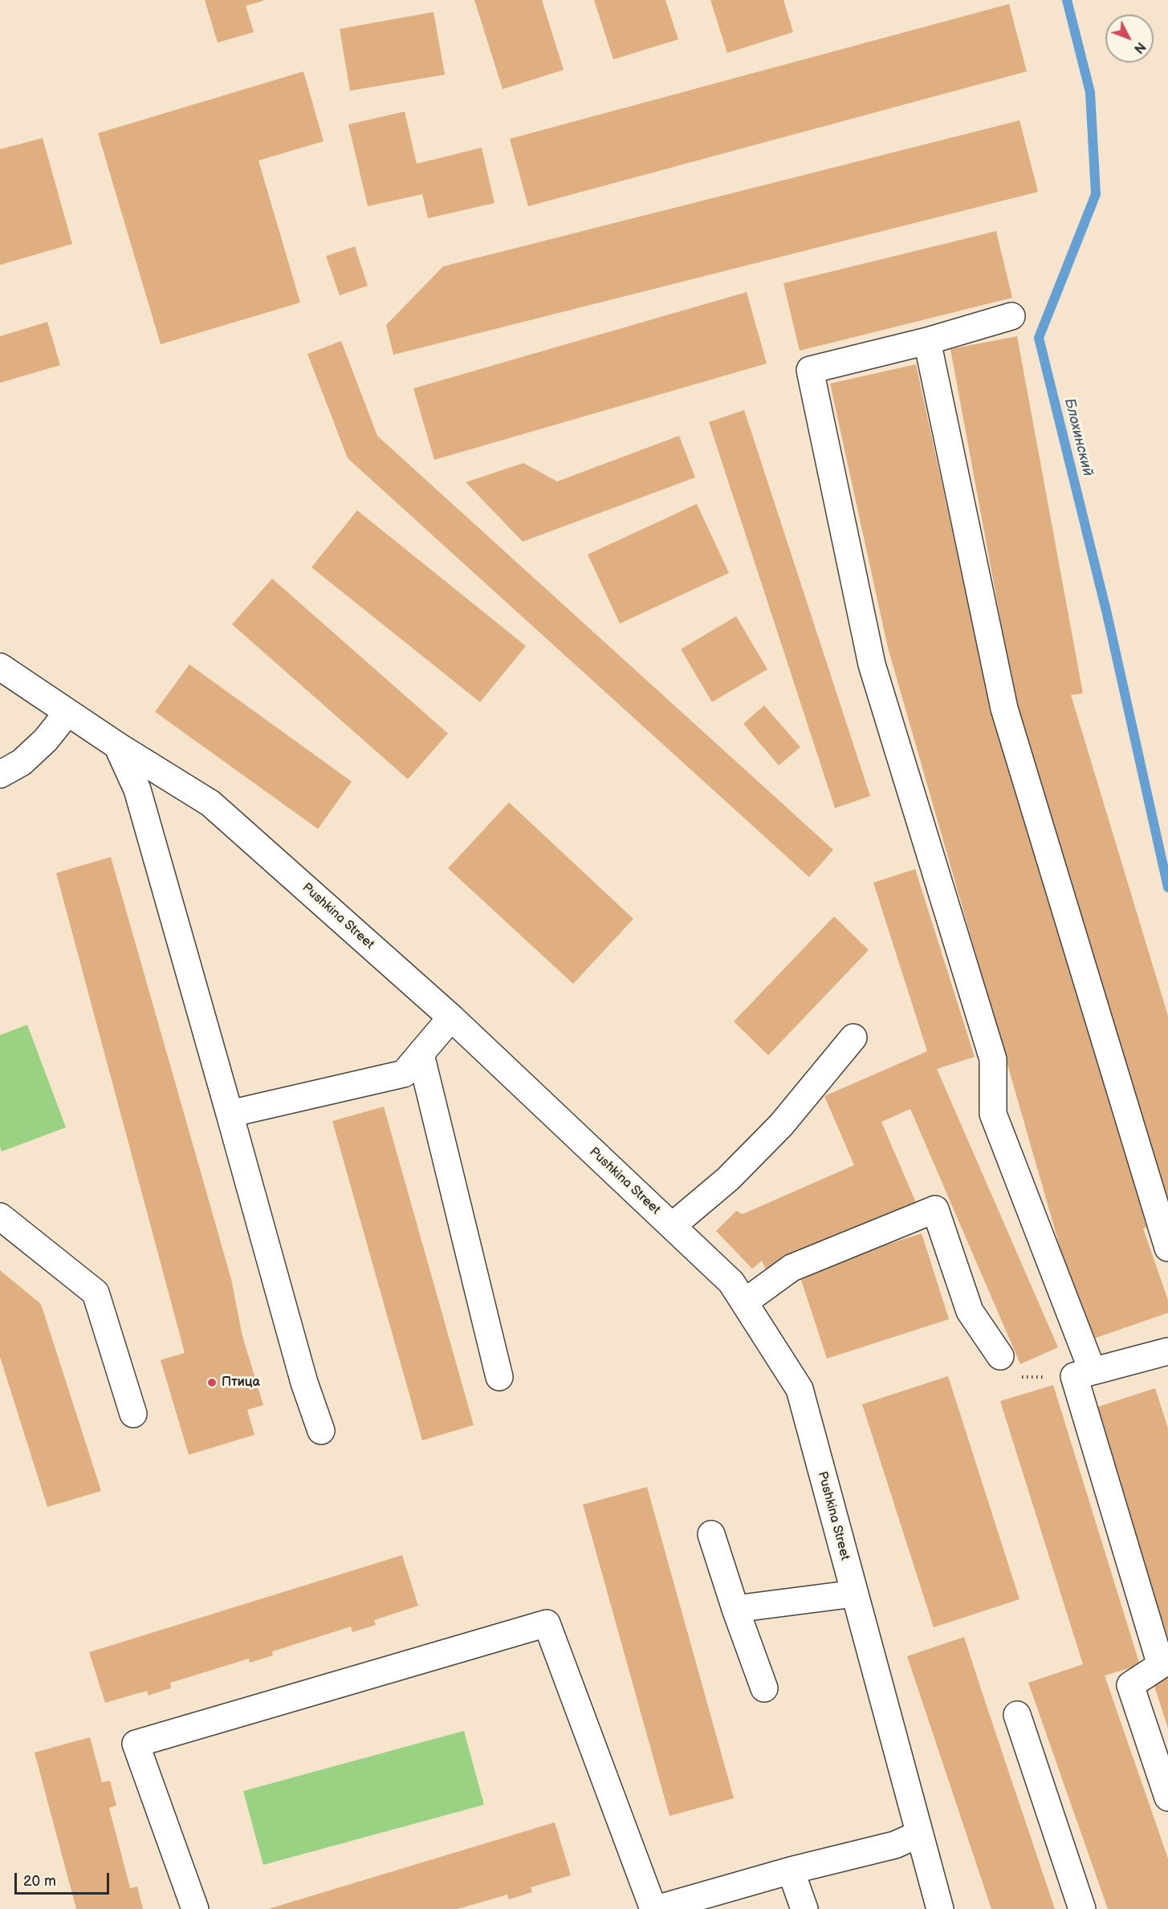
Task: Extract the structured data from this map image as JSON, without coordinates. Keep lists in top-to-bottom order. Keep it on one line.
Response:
{"streets":{"street":["Pushkina Street"]},"water":["Блохинский"],"places":["Птица"],"scale_bar":"20 m","north":"bottom right"}
